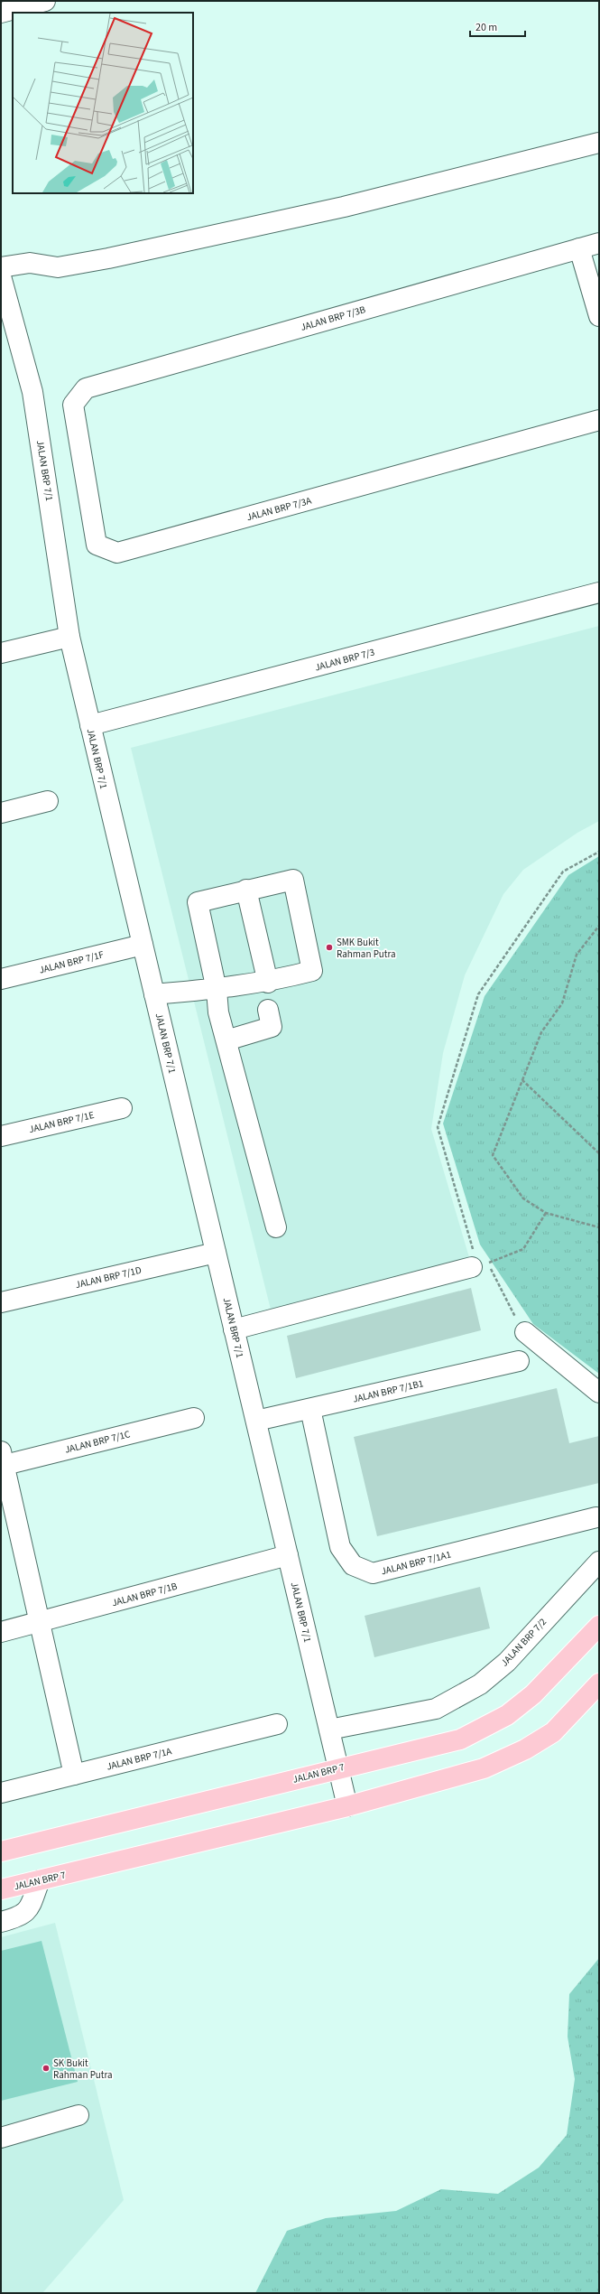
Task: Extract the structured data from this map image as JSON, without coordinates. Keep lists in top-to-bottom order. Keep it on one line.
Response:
{"streets":{"main road":["JALAN BRP 7"],"street":["JALAN BRP 7/3B","JALAN BRP 7/1","JALAN BRP 7/3A","JALAN BRP 7/3","JALAN BRP 7/1F","JALAN BRP 7/1E","JALAN BRP 7/1D","JALAN BRP 7/1B1","JALAN BRP 7/1C","JALAN BRP 7/1A1","JALAN BRP 7/1B","JALAN BRP 7/2","JALAN BRP 7/1A"]},"crossings":[["JALAN BRP 7/3B","JALAN BRP 7/3A"],["JALAN BRP 7/1","JALAN BRP 7/3"],["JALAN BRP 7/1","JALAN BRP 7/1F"],["JALAN BRP 7/1","JALAN BRP 7/1D"],["JALAN BRP 7/1","JALAN BRP 7/1B1"],["JALAN BRP 7/1","JALAN BRP 7/1B"],["JALAN BRP 7/1","JALAN BRP 7/2"],["JALAN BRP 7/1","JALAN BRP 7"],["JALAN BRP 7/1B1","JALAN BRP 7/1A1"]],"places":["SMK Bukit Rahman Putra","SK Bukit Rahman Putra"],"scale_bar":"20 m"}
